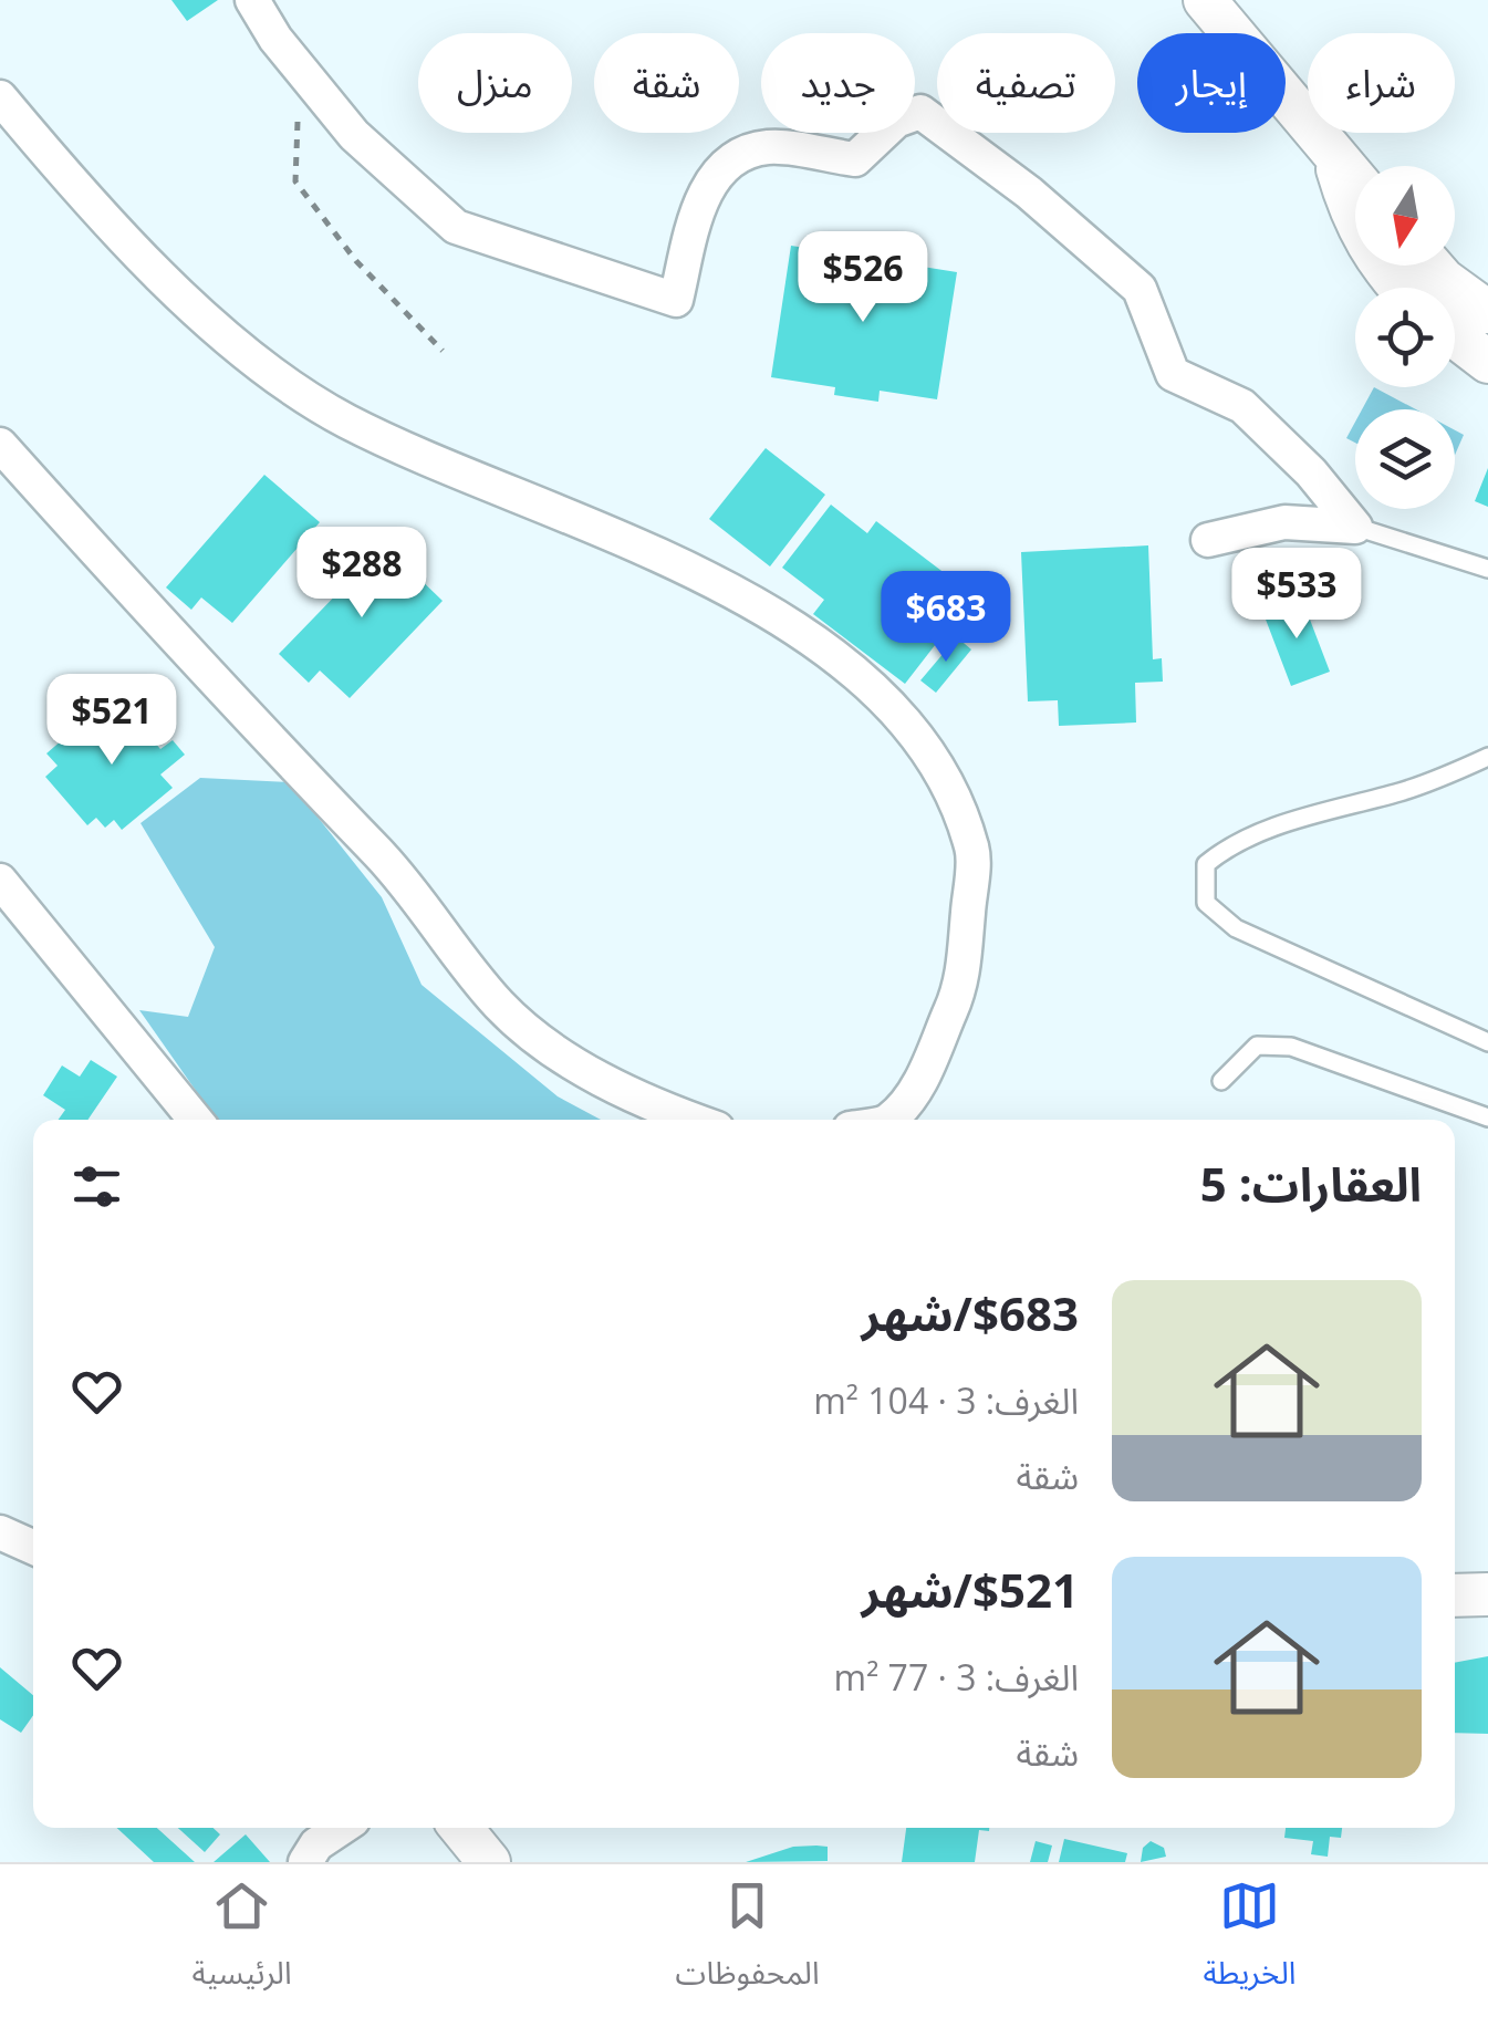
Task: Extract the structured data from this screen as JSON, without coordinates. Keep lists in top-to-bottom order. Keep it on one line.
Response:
{"north":"bottom","page":{"chip":["شراء","إيجار","تصفية","جديد","شقة","منزل"],"price":["$526","$288","$533","$683","$521"],"heading":"العقارات: 5","list":[{"name":"$683/شهر","note":"الغرف: 3 · 104 m² · شقة"},{"name":"$521/شهر","note":"الغرف: 3 · 77 m² · شقة"}],"tabs":["الخريطة","المحفوظات","الرئيسية"]}}
